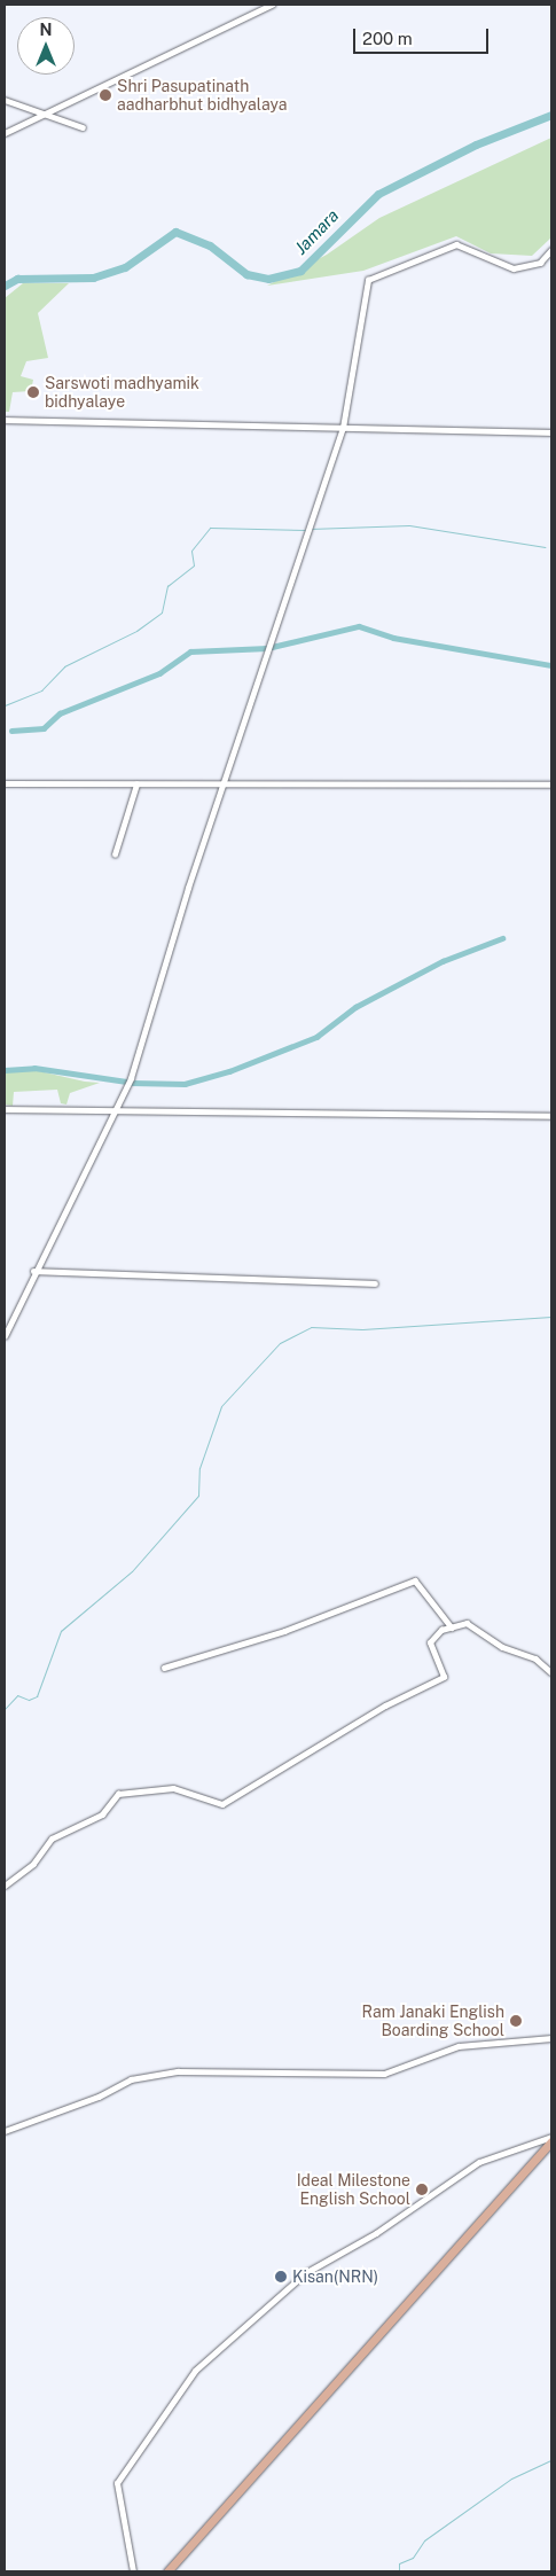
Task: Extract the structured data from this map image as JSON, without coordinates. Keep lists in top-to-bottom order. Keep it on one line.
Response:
{"water":["Jamara"],"places":["Shri Pasupatinath aadharbhut bidhyalaya","Sarswoti madhyamik bidhyalaye","Ram Janaki English Boarding School","Ideal Milestone English School","Kisan(NRN)"],"scale_bar":"200 m","north":"top"}
